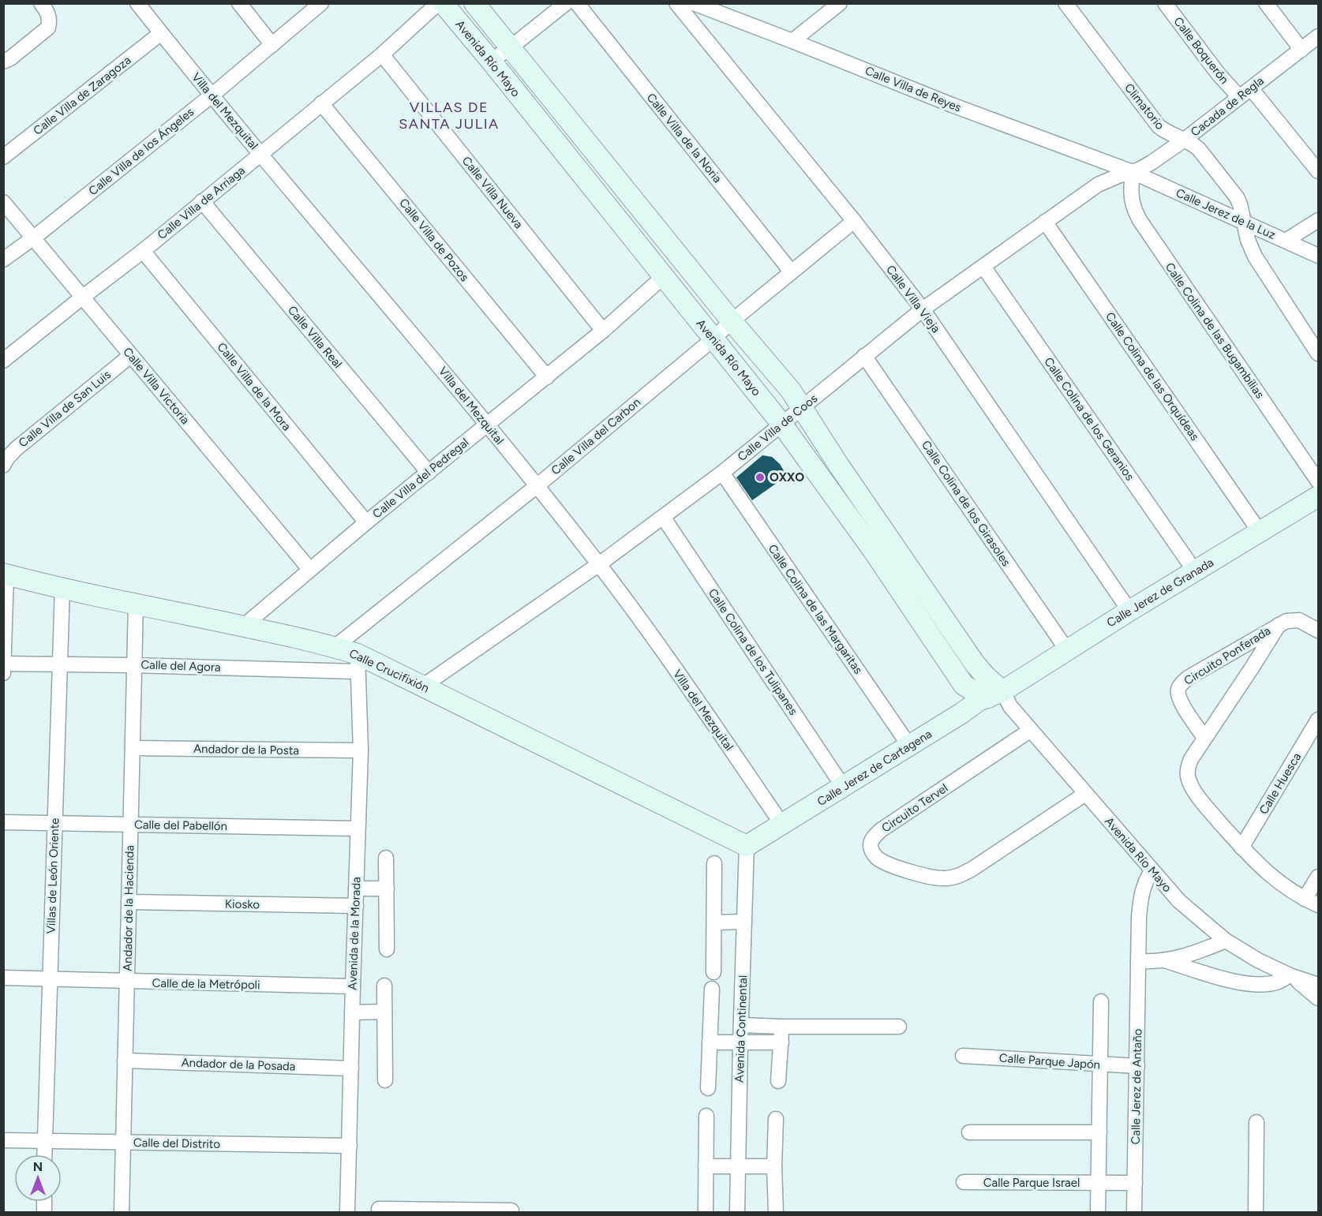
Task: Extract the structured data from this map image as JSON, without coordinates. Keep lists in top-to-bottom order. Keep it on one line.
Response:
{"streets":{"street":["Calle Boquerón","Avenida Río Mayo","Calle Villa de Reyes","Calle Villa de Zaragoza","Climatorio","Cacada de Regla","Villa del Mezquital","Calle Villa de la Noria","Calle Villa de los Ángeles","Calle Villa Nueva","Calle Villa de Arriaga","Calle Jerez de la Luz","Calle Villa de Pozos","Calle Villa Vieja","Calle Colina de las Bugambilias","Calle Villa Real","Calle Colina de las Orquídeas","Calle Villa Victoria","Calle Villa de la Mora","Calle Villa de San Luis","Calle Colina de los Geranios","Calle Villa de Coos","Calle Villa del Carbon","Calle Villa del Pedregal","Calle Colina de los Girasoles","Calle Jerez de Granada","Calle Colina de las Margaritas","Calle Colina de los Tulipanes","Circuito Ponferada","Calle del Agora","Calle Crucifixión","Andador de la Posta","Calle Jerez de Cartagena","Calle Huesca","Circuito Tervel","Calle del Pabellón","Villas de León Oriente","Kiosko","Andador de la Hacienda","Avenida de la Morada","Calle de la Metrópoli","Avenida Continental","Calle Parque Japón","Andador de la Posada","Calle Jerez de Antaño","Calle del Distrito","Calle Parque Israel"]},"crossings":[["Calle Boquerón","Cacada de Regla"],["Avenida Río Mayo","Calle Villa de Coos"],["Avenida Río Mayo","Calle Villa del Carbon"],["Avenida Río Mayo","Calle Villa del Pedregal"],["Avenida Río Mayo","Calle Jerez de Granada"],["Avenida Río Mayo","Calle Jerez de Cartagena"],["Avenida Río Mayo","Circuito Tervel"],["Avenida Río Mayo","Calle Jerez de Antaño"],["Calle Villa de Reyes","Cacada de Regla"],["Calle Villa de Reyes","Calle Jerez de la Luz"],["Calle Villa de Reyes","Calle Colina de las Bugambilias"],["Calle Villa de Reyes","Calle Villa de Coos"],["Calle Villa de Zaragoza","Villa del Mezquital"],["Climatorio","Cacada de Regla"],["Climatorio","Calle Jerez de la Luz"],["Cacada de Regla","Calle Jerez de la Luz"],["Cacada de Regla","Calle Colina de las Bugambilias"],["Cacada de Regla","Calle Villa de Coos"],["Villa del Mezquital","Calle Villa de los Ángeles"],["Villa del Mezquital","Calle Villa de Arriaga"],["Villa del Mezquital","Calle Villa de Coos"],["Villa del Mezquital","Calle Villa del Carbon"],["Villa del Mezquital","Calle Villa del Pedregal"],["Villa del Mezquital","Calle Jerez de Cartagena"],["Calle Villa de la Noria","Calle Villa del Carbon"],["Calle Villa de los Ángeles","Calle Villa Victoria"],["Calle Villa Nueva","Calle Villa de Arriaga"],["Calle Villa Nueva","Calle Villa del Pedregal"],["Calle Villa de Arriaga","Calle Villa de Pozos"],["Calle Villa de Arriaga","Calle Villa Real"],["Calle Villa de Arriaga","Calle Villa Victoria"],["Calle Villa de Arriaga","Calle Villa de la Mora"],["Calle Jerez de la Luz","Calle Colina de las Bugambilias"],["Calle Jerez de la Luz","Calle Villa de Coos"],["Calle Villa de Pozos","Calle Villa del Pedregal"],["Calle Villa Vieja","Calle Villa de Coos"],["Calle Villa Vieja","Calle Villa del Carbon"],["Calle Villa Vieja","Calle Jerez de Granada"],["Calle Colina de las Bugambilias","Calle Villa de Coos"],["Calle Villa Real","Calle Villa del Pedregal"],["Calle Colina de las Orquídeas","Calle Villa de Coos"],["Calle Colina de las Orquídeas","Calle Jerez de Granada"],["Calle Villa Victoria","Calle Villa de San Luis"],["Calle Villa Victoria","Calle Villa del Pedregal"],["Calle Villa de la Mora","Calle Villa del Pedregal"],["Calle Colina de los Geranios","Calle Villa de Coos"],["Calle Colina de los Geranios","Calle Jerez de Granada"],["Calle Villa de Coos","Calle Colina de los Girasoles"],["Calle Villa de Coos","Calle Colina de las Margaritas"],["Calle Villa de Coos","Calle Colina de los Tulipanes"],["Calle Villa de Coos","Calle Crucifixión"],["Calle Villa del Carbon","Calle Crucifixión"],["Calle Villa del Pedregal","Calle Crucifixión"],["Calle Colina de los Girasoles","Calle Jerez de Granada"],["Calle Jerez de Granada","Calle Jerez de Cartagena"],["Calle Colina de las Margaritas","Calle Jerez de Cartagena"],["Calle Colina de los Tulipanes","Calle Jerez de Cartagena"],["Circuito Ponferada","Calle Huesca"],["Calle del Agora","Calle Crucifixión"],["Calle del Agora","Villas de León Oriente"],["Calle del Agora","Andador de la Hacienda"],["Calle del Agora","Avenida de la Morada"],["Calle Crucifixión","Calle Jerez de Cartagena"],["Calle Crucifixión","Villas de León Oriente"],["Calle Crucifixión","Andador de la Hacienda"],["Calle Crucifixión","Avenida de la Morada"],["Calle Crucifixión","Avenida Continental"],["Andador de la Posta","Andador de la Hacienda"],["Andador de la Posta","Avenida de la Morada"],["Calle Jerez de Cartagena","Avenida Continental"],["Calle del Pabellón","Villas de León Oriente"],["Calle del Pabellón","Andador de la Hacienda"],["Calle del Pabellón","Avenida de la Morada"],["Villas de León Oriente","Calle de la Metrópoli"],["Villas de León Oriente","Calle del Distrito"],["Kiosko","Andador de la Hacienda"],["Kiosko","Avenida de la Morada"],["Andador de la Hacienda","Calle de la Metrópoli"],["Andador de la Hacienda","Andador de la Posada"],["Andador de la Hacienda","Calle del Distrito"],["Avenida de la Morada","Calle de la Metrópoli"],["Avenida de la Morada","Andador de la Posada"],["Avenida de la Morada","Calle del Distrito"],["Calle Parque Japón","Calle Jerez de Antaño"],["Calle Jerez de Antaño","Calle Parque Israel"]],"districts":["VILLAS DE SANTA JULIA"],"places":["OXXO"],"north":"top"}
